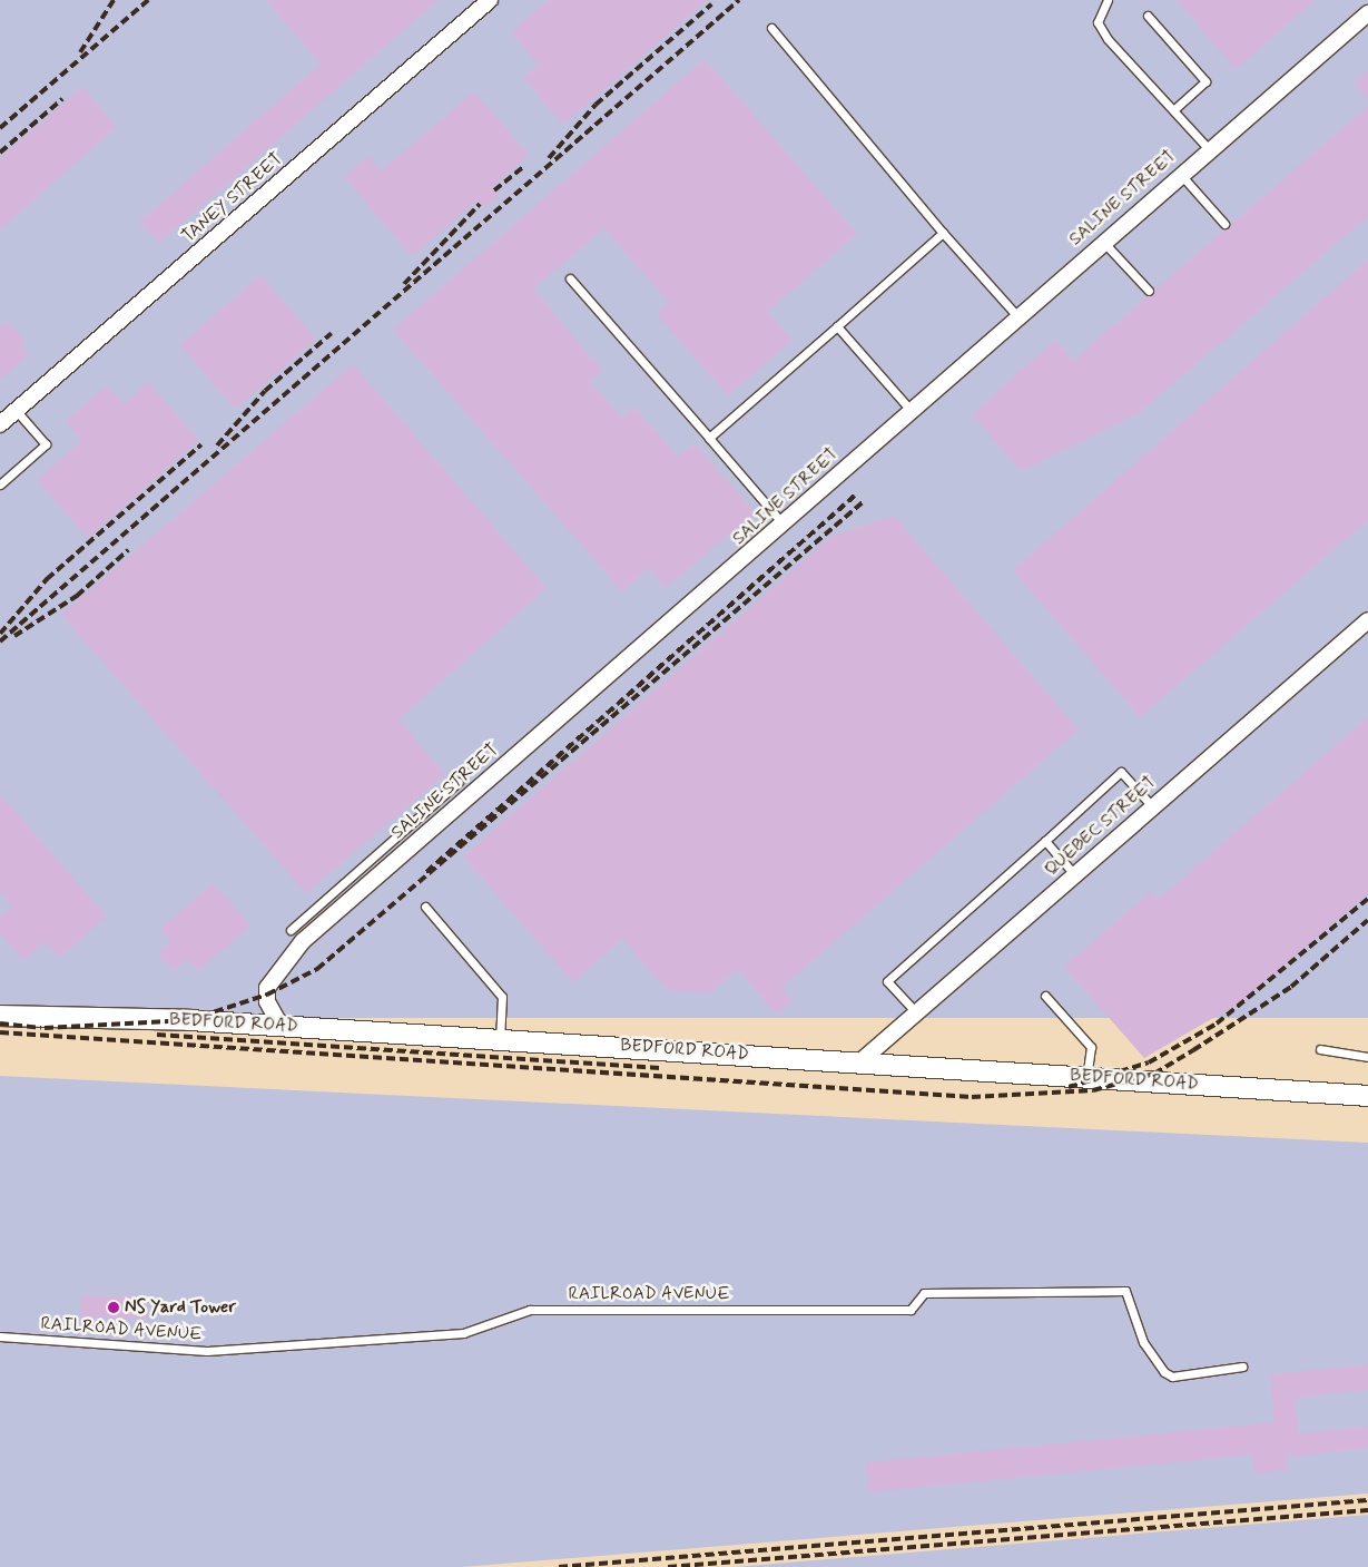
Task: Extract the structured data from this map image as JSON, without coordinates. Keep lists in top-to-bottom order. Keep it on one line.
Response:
{"streets":{"street":["TANEY STREET","SALINE STREET","QUEBEC STREET","BEDFORD ROAD"],"lane":["RAILROAD AVENUE"]},"crossings":[["SALINE STREET","BEDFORD ROAD"],["QUEBEC STREET","BEDFORD ROAD"]],"places":["NS Yard Tower"]}
